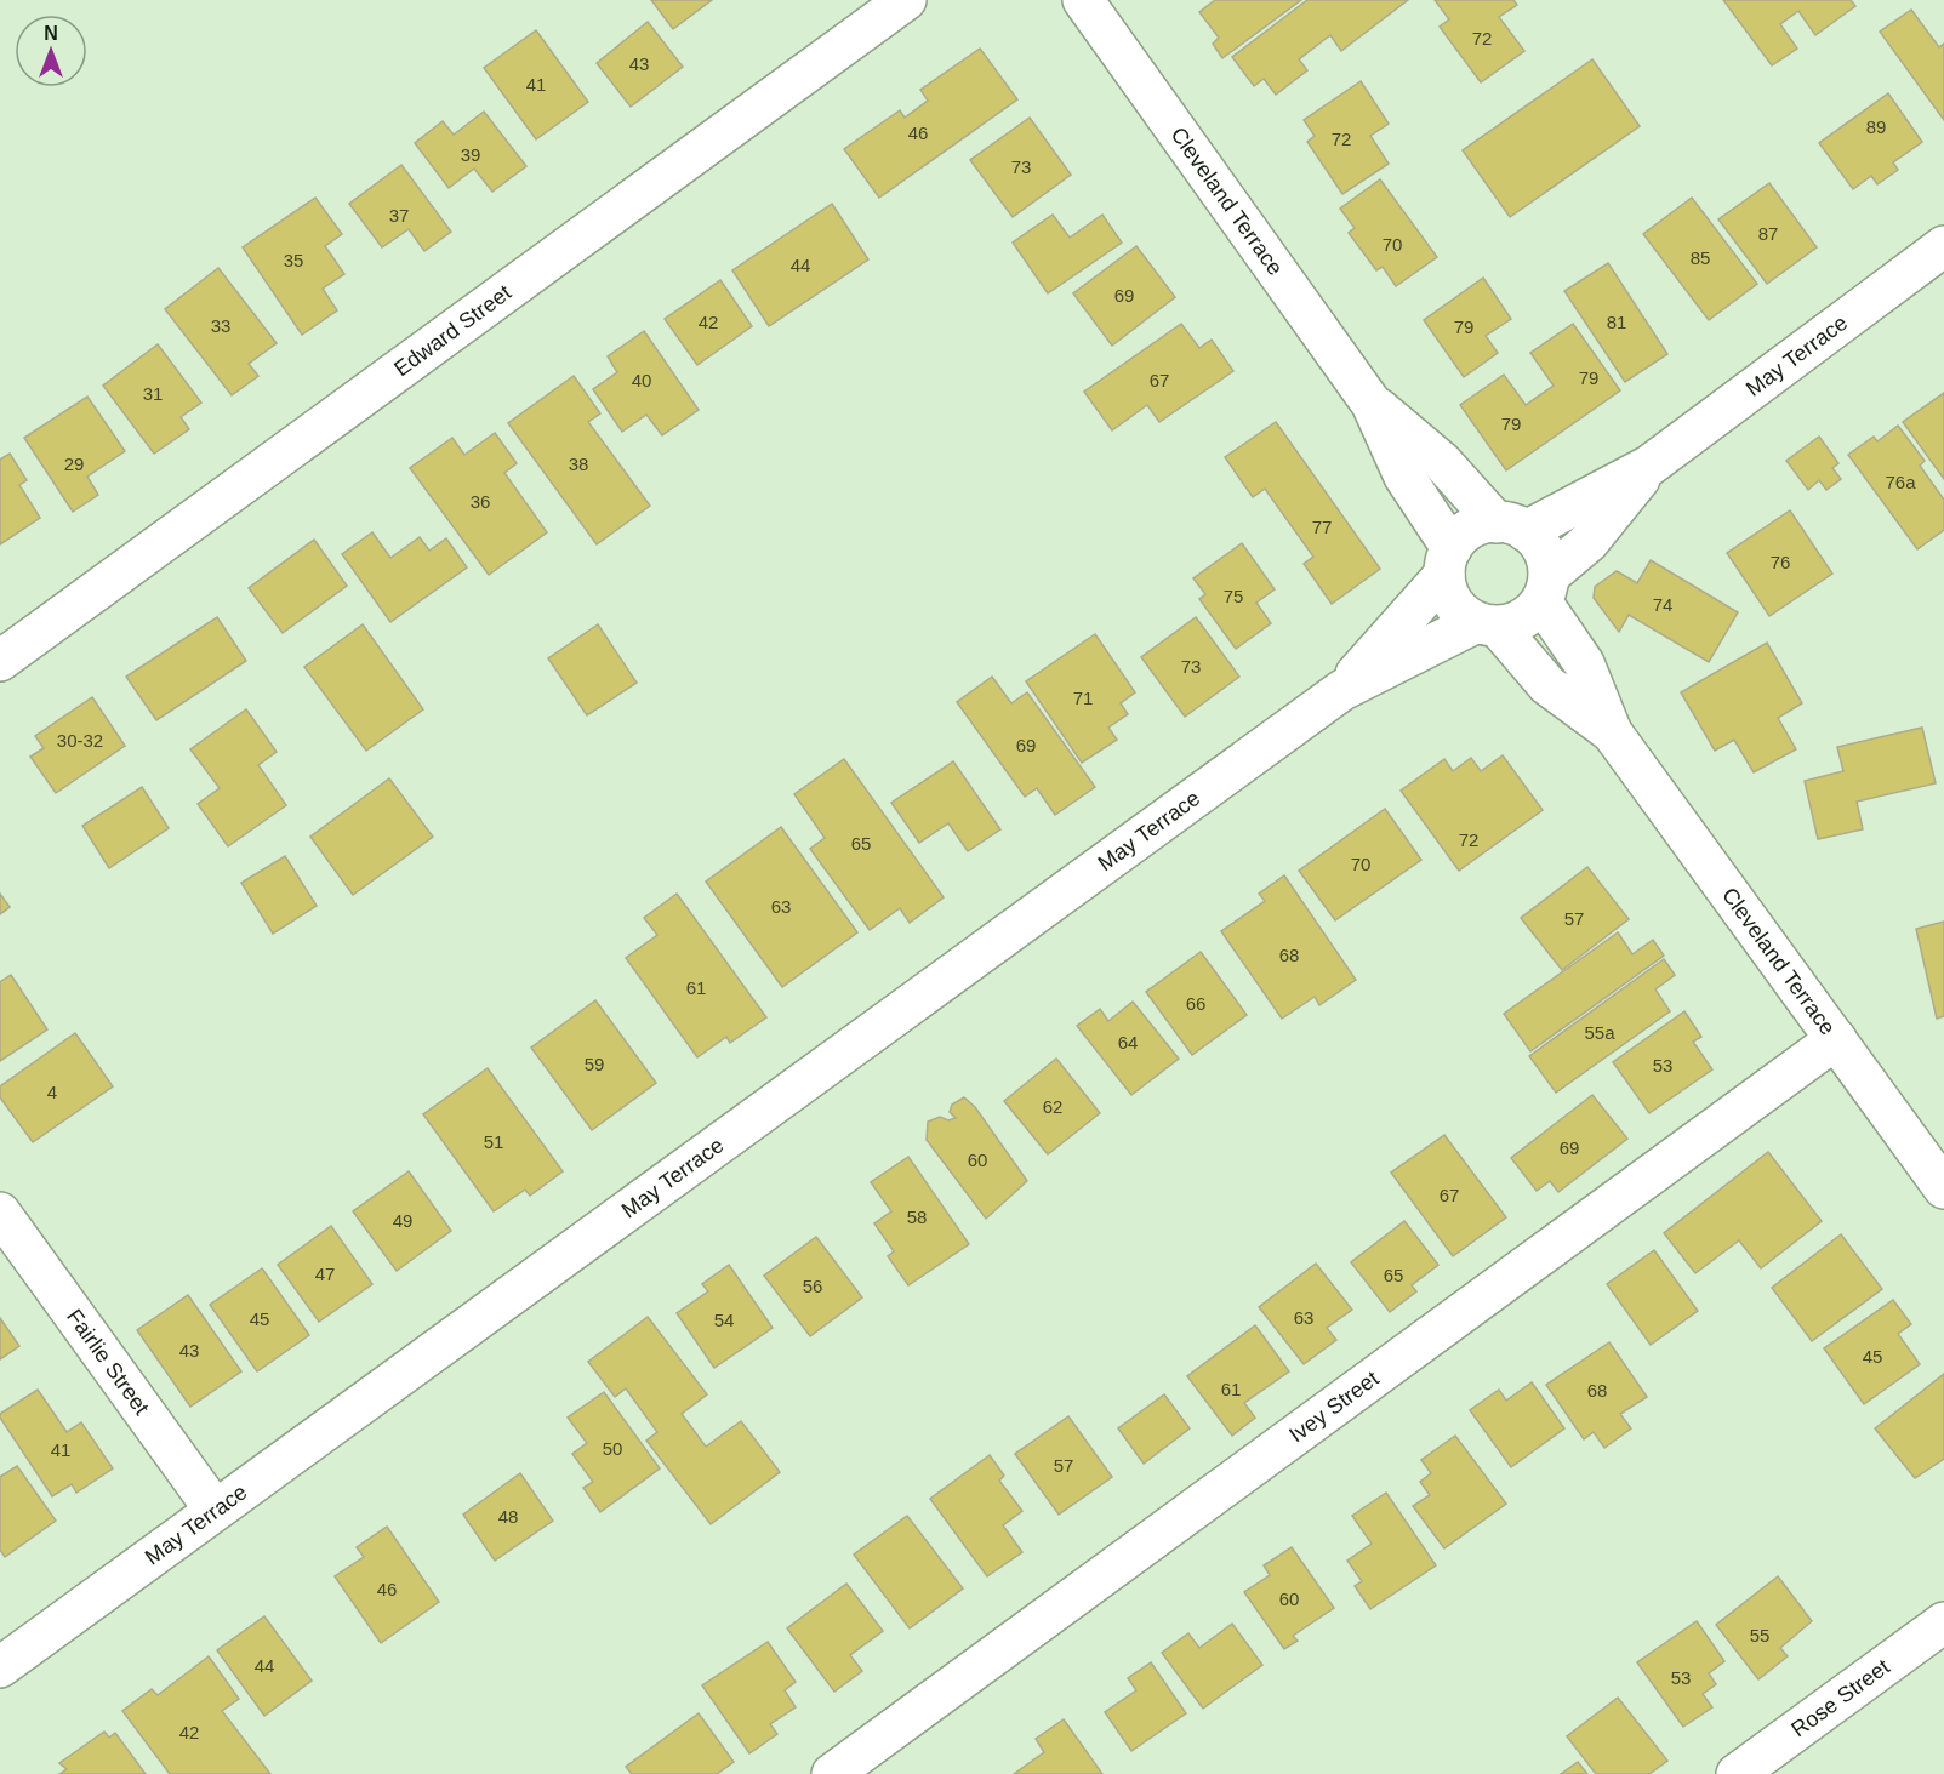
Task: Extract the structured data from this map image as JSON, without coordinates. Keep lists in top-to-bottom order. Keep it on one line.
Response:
{"streets":{"street":["Cleveland Terrace","Edward Street","May Terrace","Fairlie Street","Ivey Street","Rose Street"]},"crossings":[["Cleveland Terrace","May Terrace"],["Cleveland Terrace","Ivey Street"],["May Terrace","Fairlie Street"]],"house_numbers":["72","43","41","89","46","72","39","73","37","87","70","85","35","44","69","42","81","33","79","79","40","67","31","79","29","38","76a","36","77","76","75","74","73","71","30-32","69","72","65","70","63","57","68","61","66","55a","64","59","53","4","62","51","69","60","67","58","49","47","65","56","63","45","54","43","45","61","68","50","41","57","48","46","60","55","44","53","42"],"north":"top"}
